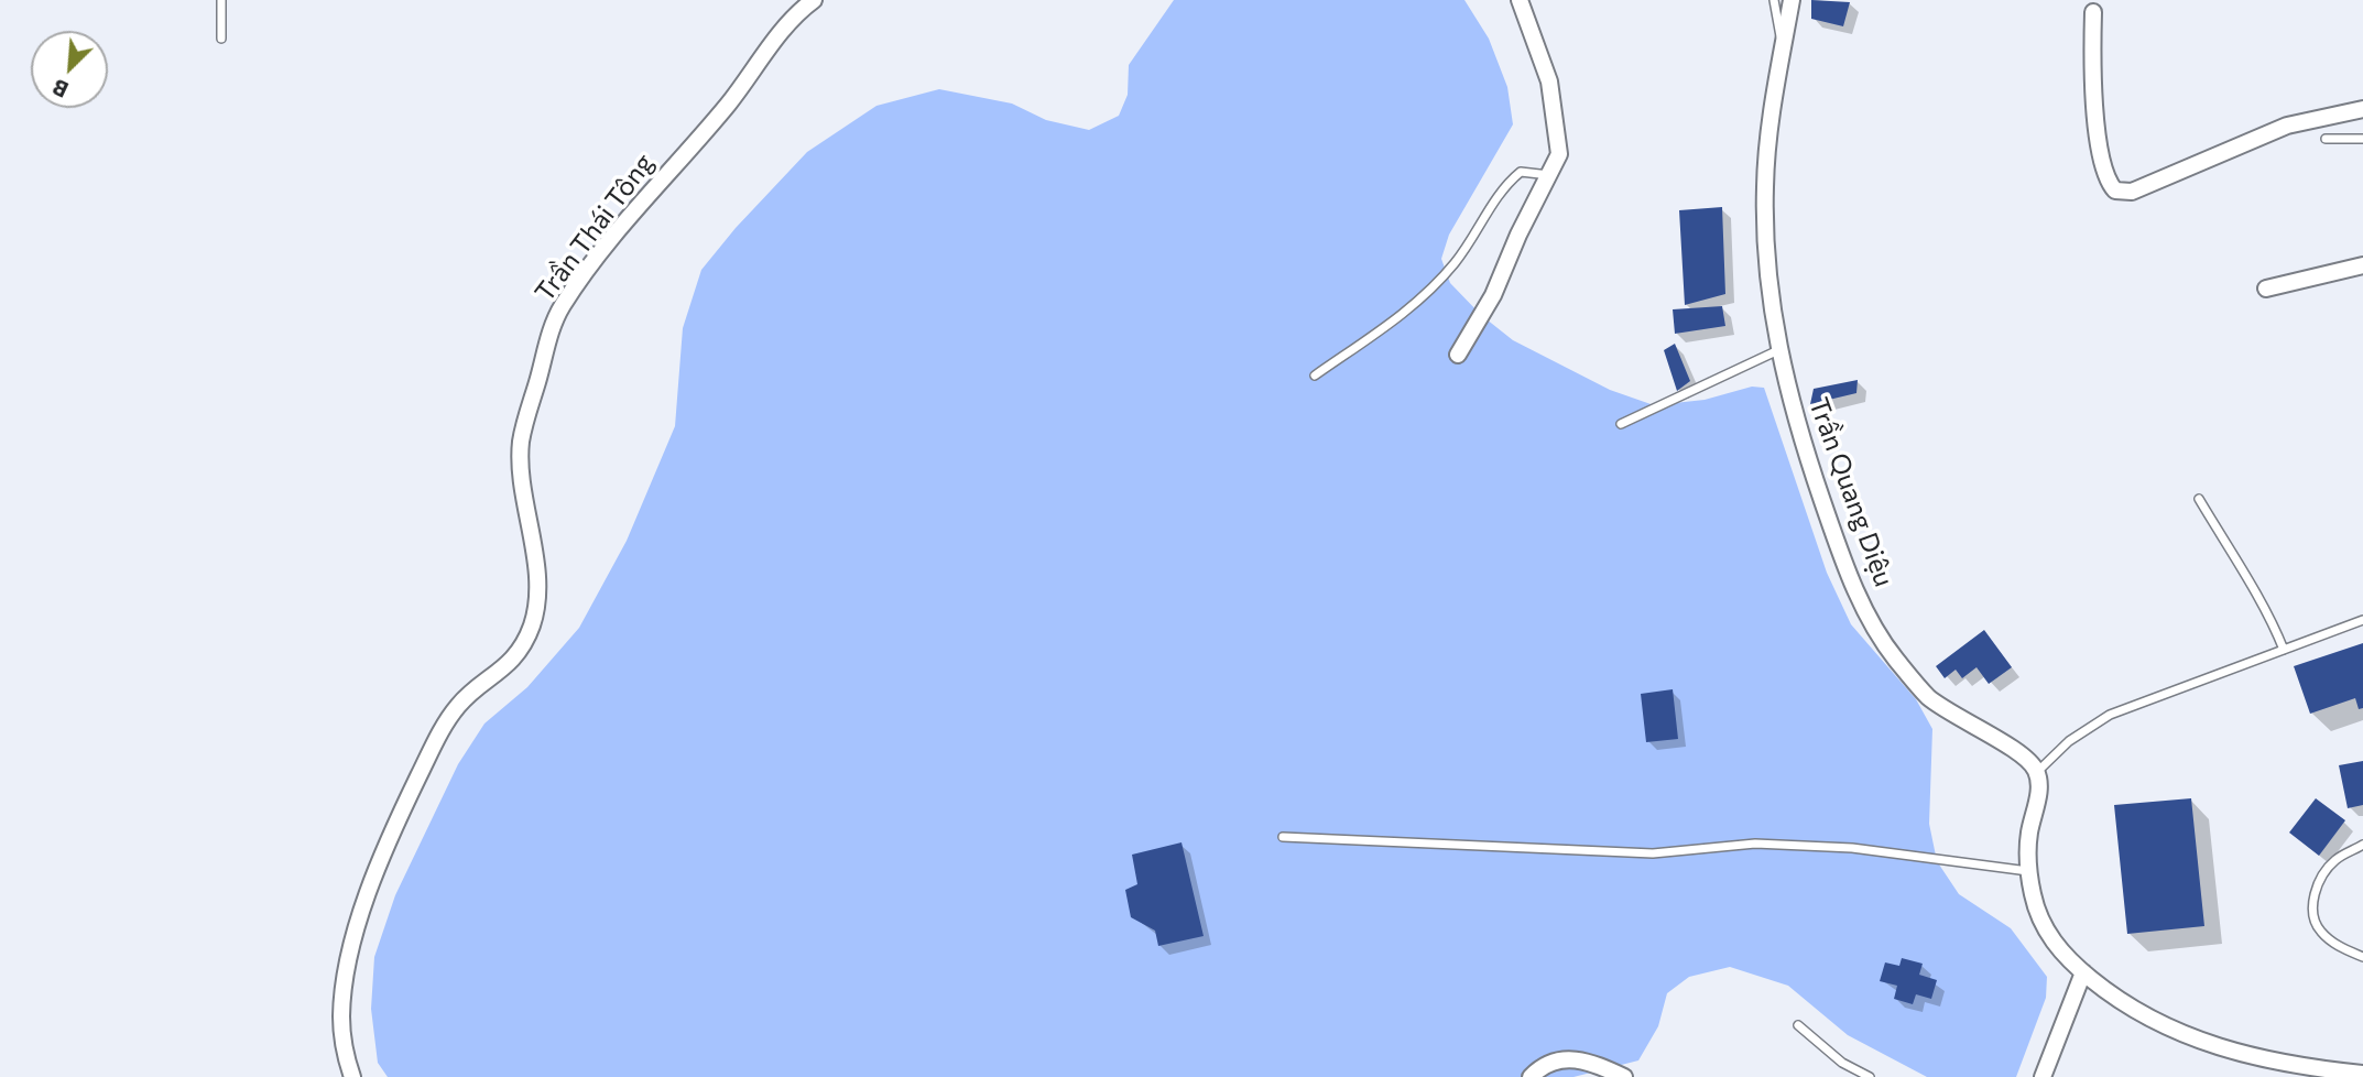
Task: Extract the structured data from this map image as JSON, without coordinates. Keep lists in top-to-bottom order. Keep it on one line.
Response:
{"streets":{"street":["Trần Thái Tông","Trần Quang Diệu"]},"north":"bottom left"}
